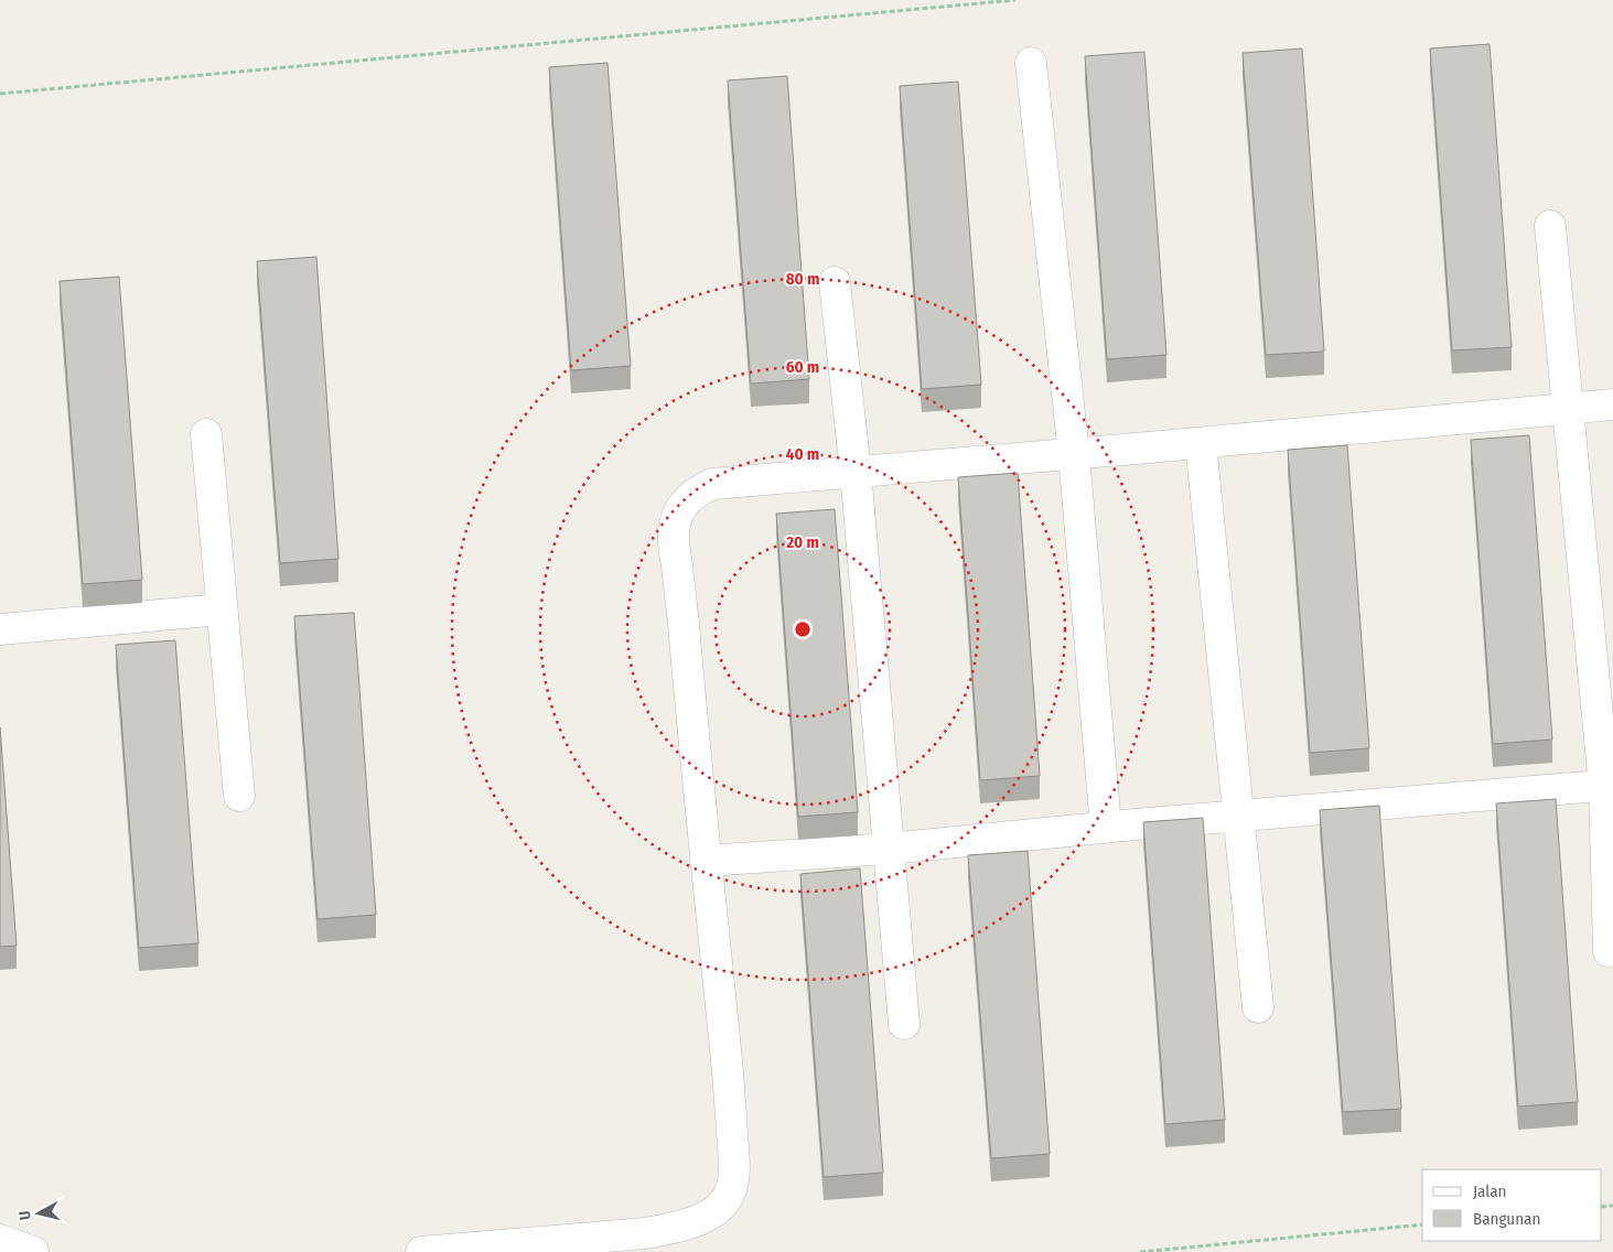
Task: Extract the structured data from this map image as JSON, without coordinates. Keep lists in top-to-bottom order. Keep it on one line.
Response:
{"legend":["Jalan","Bangunan"],"north":"left","rings":["80 m","60 m","40 m","20 m"]}
